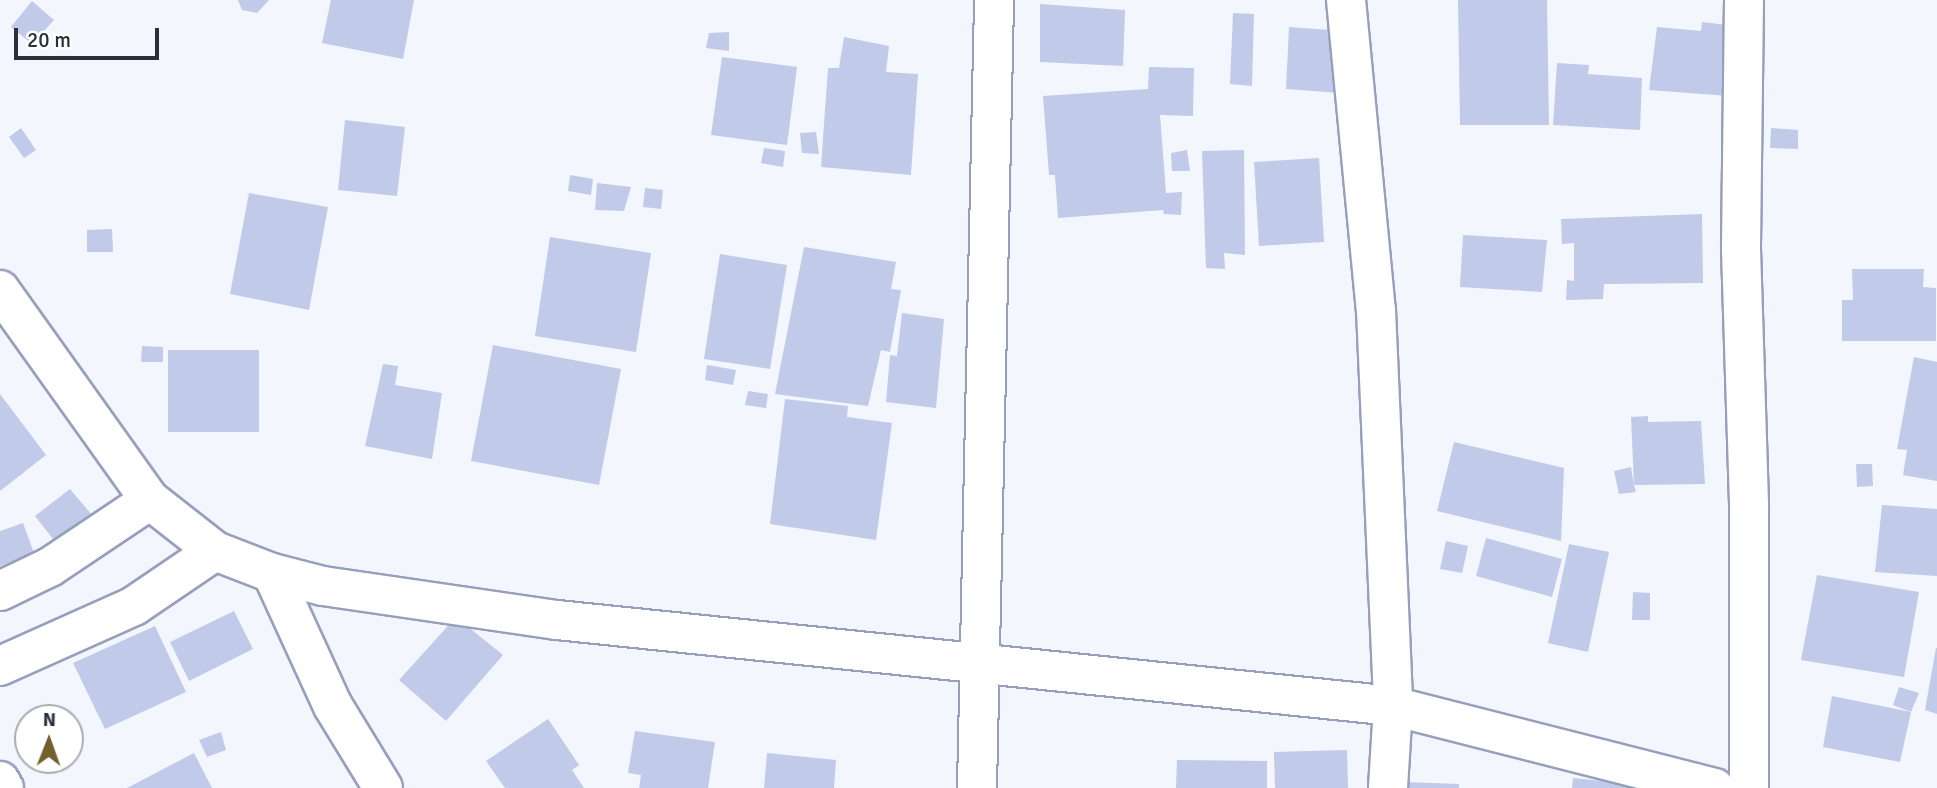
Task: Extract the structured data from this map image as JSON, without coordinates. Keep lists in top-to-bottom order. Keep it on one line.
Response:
{"scale_bar":"20 m","north":"top"}
